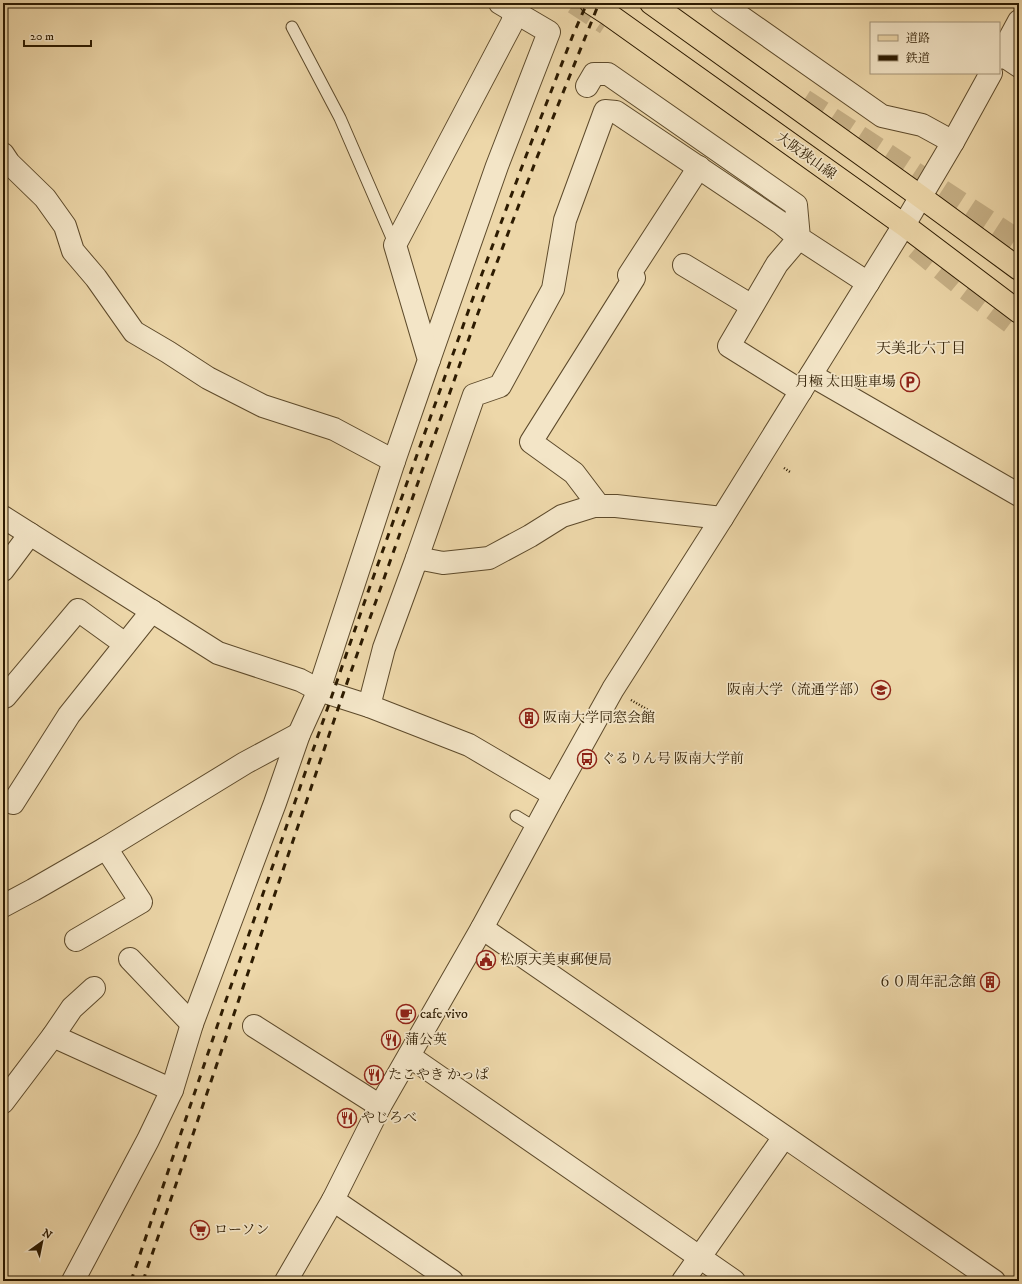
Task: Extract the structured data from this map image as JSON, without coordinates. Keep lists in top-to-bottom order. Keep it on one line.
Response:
{"streets":{"main road":["大阪狭山線"]},"districts":["天美北六丁目"],"places":{"parking":["月極 太田駐車場"],"school or university":["阪南大学（流通学部）"],"building":["阪南大学同窓会館","６０周年記念館"],"bus stop":["ぐるりん号 阪南大学前"],"public building":["松原天美東郵便局"],"cafe":["cafe vivo"],"restaurant":["蒲公英","たこやき かっぱ","やじろべ"],"supermarket":["ローソン"]},"legend":["道路","鉄道"],"scale_bar":"20 m","north":"top right"}
